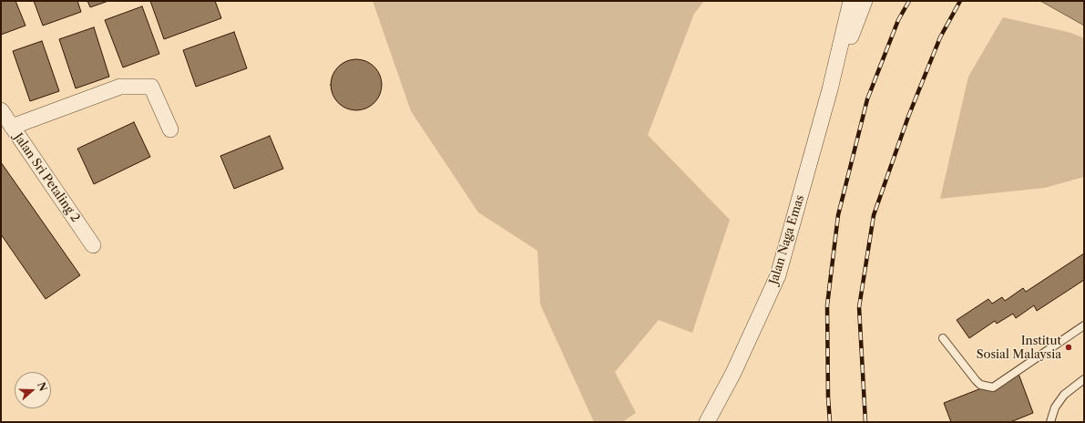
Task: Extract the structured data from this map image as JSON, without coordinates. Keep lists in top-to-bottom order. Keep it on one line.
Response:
{"streets":{"street":["Jalan Sri Petaling 2","Jalan Naga Emas"]},"places":["Institut Sosial Malaysia"],"north":"right"}
